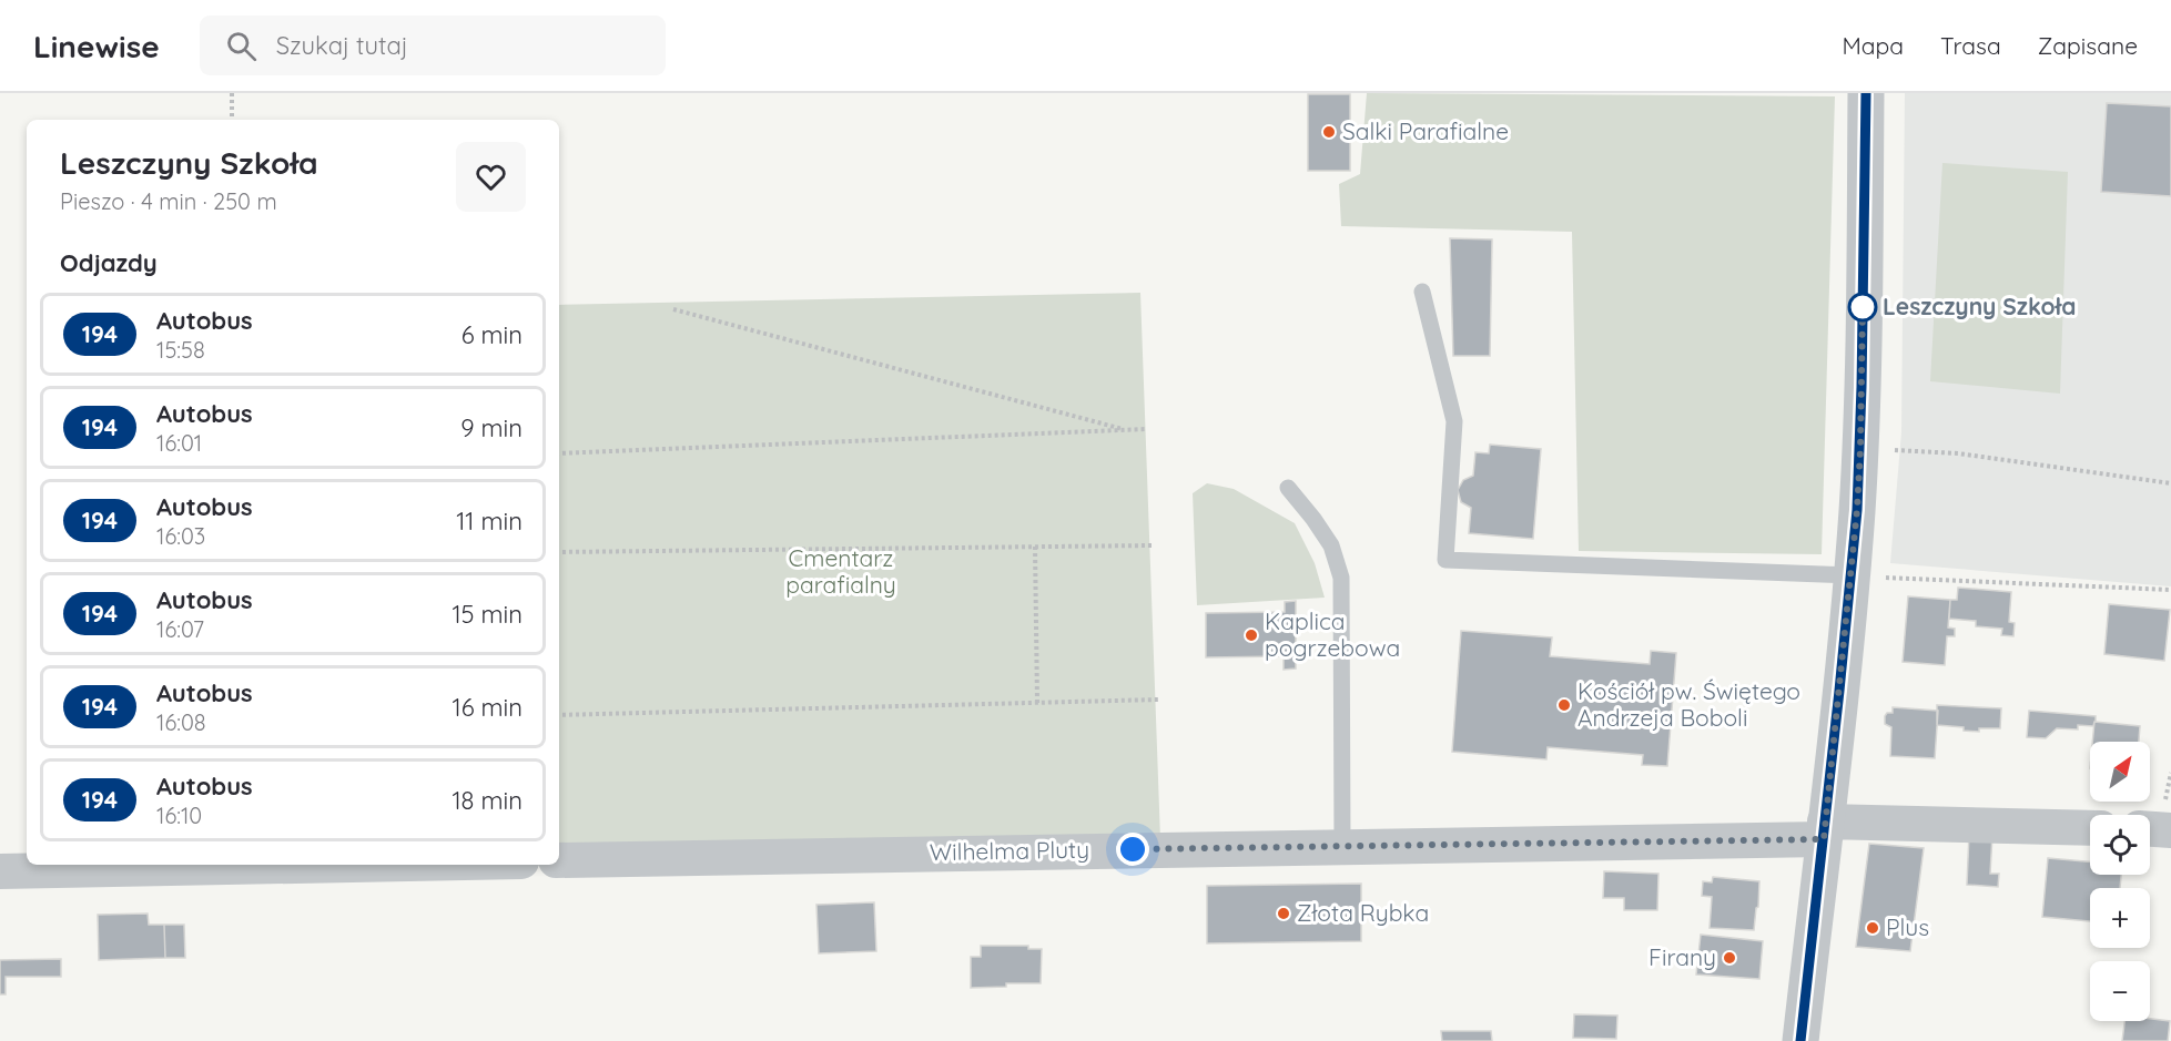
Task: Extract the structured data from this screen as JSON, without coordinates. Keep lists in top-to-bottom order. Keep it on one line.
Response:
{"streets":{"street":["Wilhelma Pluty"]},"parks":["Cmentarz parafialny"],"places":["Salki Parafialne","Leszczyny Szkoła","Kaplica pogrzebowa","Kościół pw. Świętego Andrzeja Boboli","Złota Rybka","Plus","Firany"],"lines":["bus line 194"],"north":"top right","page":{"header":"Linewise","search":"Szukaj tutaj","nav":["Mapa","Trasa","Zapisane"],"heading":[["Leszczyny Szkoła","Pieszo · 4 min · 250 m"],"Odjazdy"],"list":[{"mark":"194","name":"Autobus","note":"15:58","value":"6 min"},{"mark":"194","name":"Autobus","note":"16:01","value":"9 min"},{"mark":"194","name":"Autobus","note":"16:03","value":"11 min"},{"mark":"194","name":"Autobus","note":"16:07","value":"15 min"},{"mark":"194","name":"Autobus","note":"16:08","value":"16 min"},{"mark":"194","name":"Autobus","note":"16:10","value":"18 min"}],"map_buttons":["+","−"]}}
